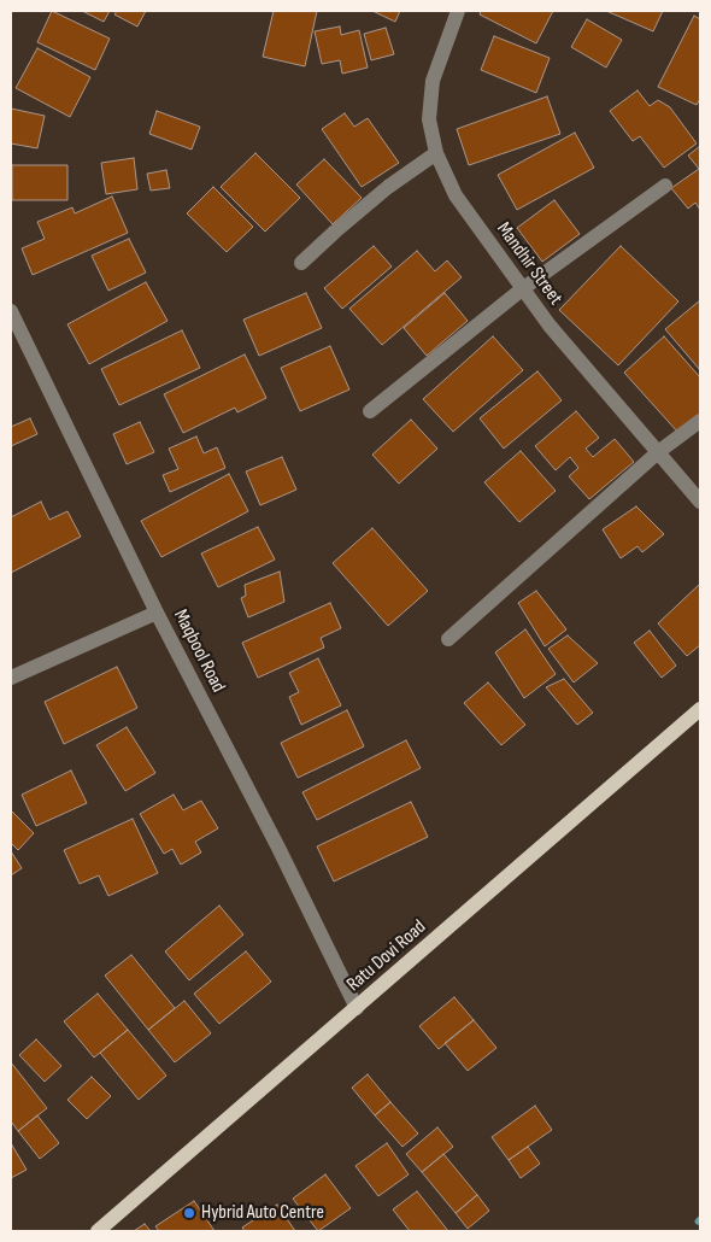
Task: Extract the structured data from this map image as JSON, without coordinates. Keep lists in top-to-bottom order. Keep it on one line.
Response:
{"streets":{"main road":["Ratu Dovi Road"],"street":["Mandhir Street","Maqbool Road"]},"crossings":[["Maqbool Road","Ratu Dovi Road"]],"places":["Hybrid Auto Centre"]}
